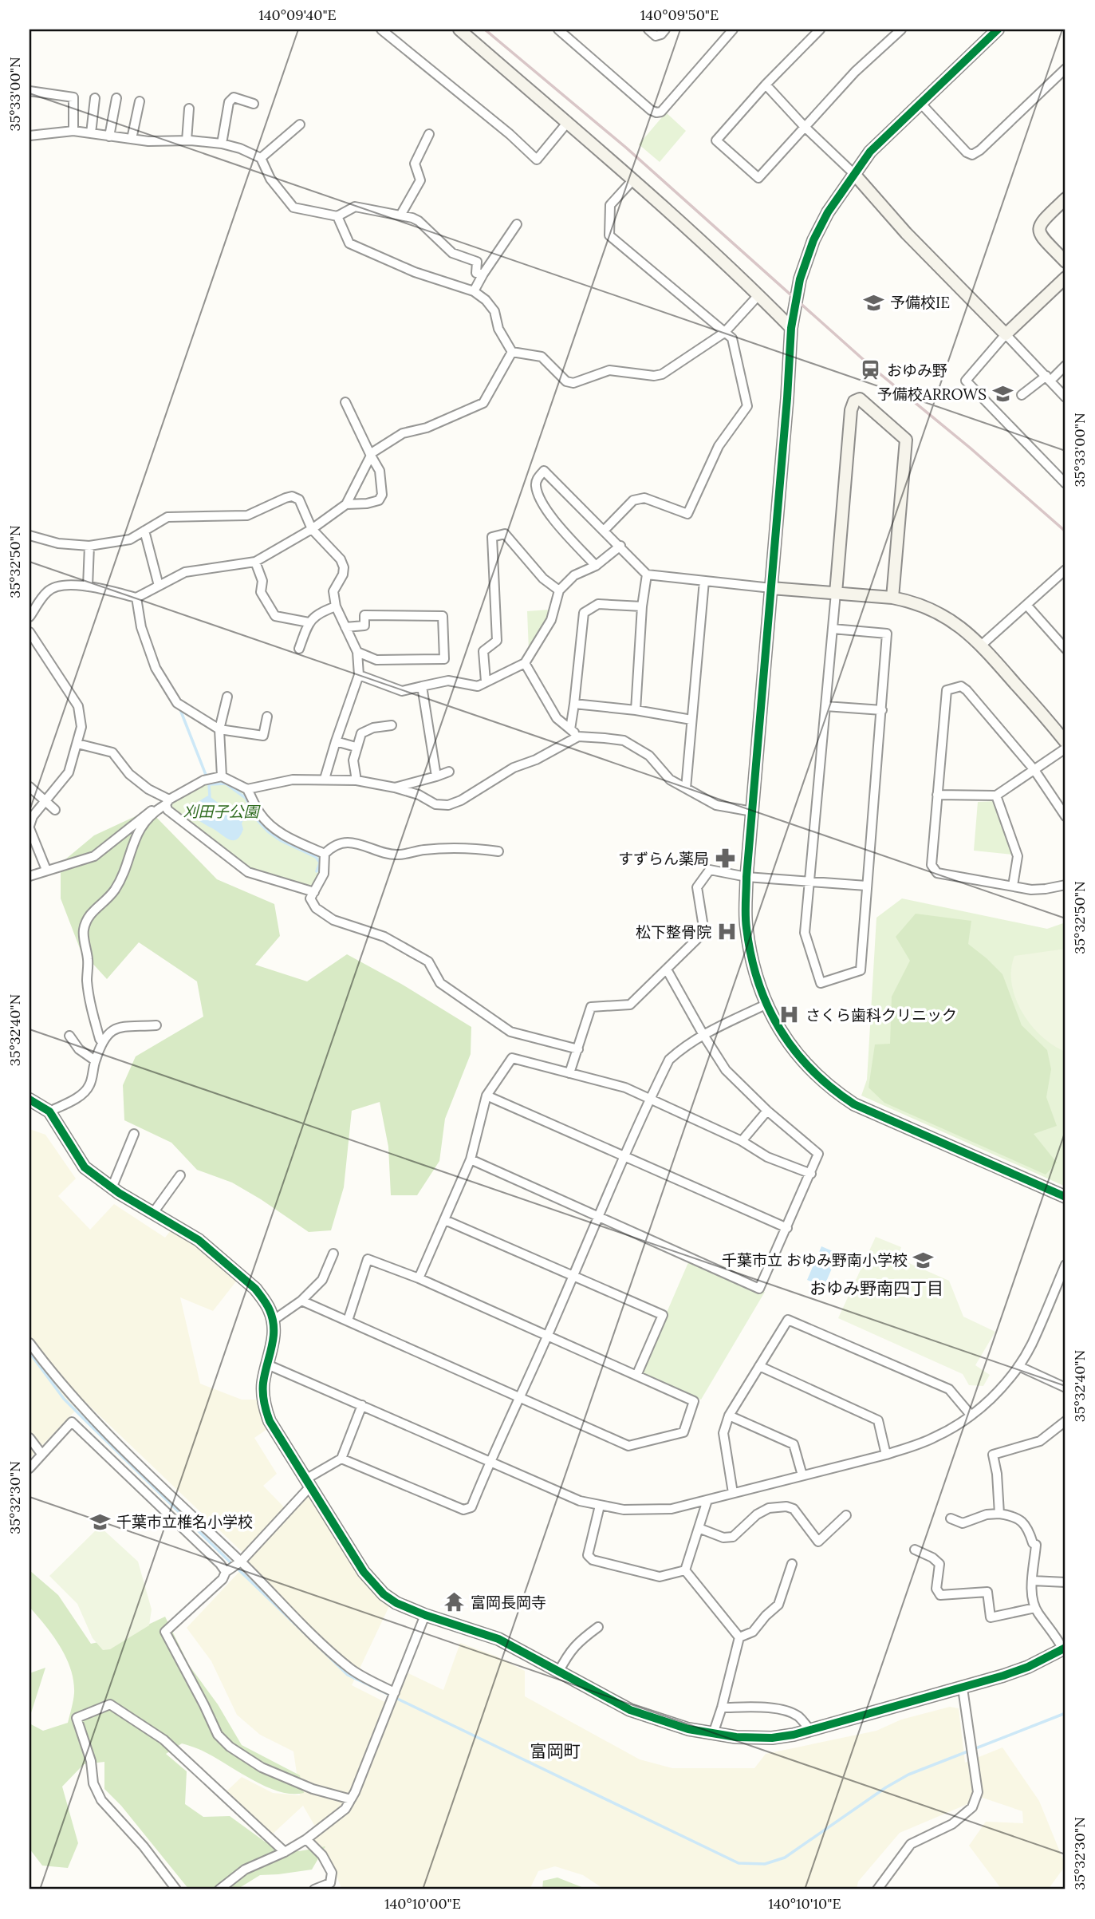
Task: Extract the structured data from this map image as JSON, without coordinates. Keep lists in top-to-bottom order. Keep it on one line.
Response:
{"districts":["おゆみ野南四丁目","富岡町"],"parks":["刈田子公園"],"places":{"school or university":["予備校IE","予備校ARROWS","千葉市立 おゆみ野南小学校","千葉市立椎名小学校"],"station":["おゆみ野"],"pharmacy":["すずらん薬局"],"hospital":["松下整骨院","さくら歯科クリニック"],"temple":["富岡長岡寺"]},"coordinates":["140°09'40\"E","140°09'50\"E","35°33'00\"N","35°32'50\"N","35°32'40\"N","35°32'30\"N","140°10'00\"E","140°10'10\"E"]}
